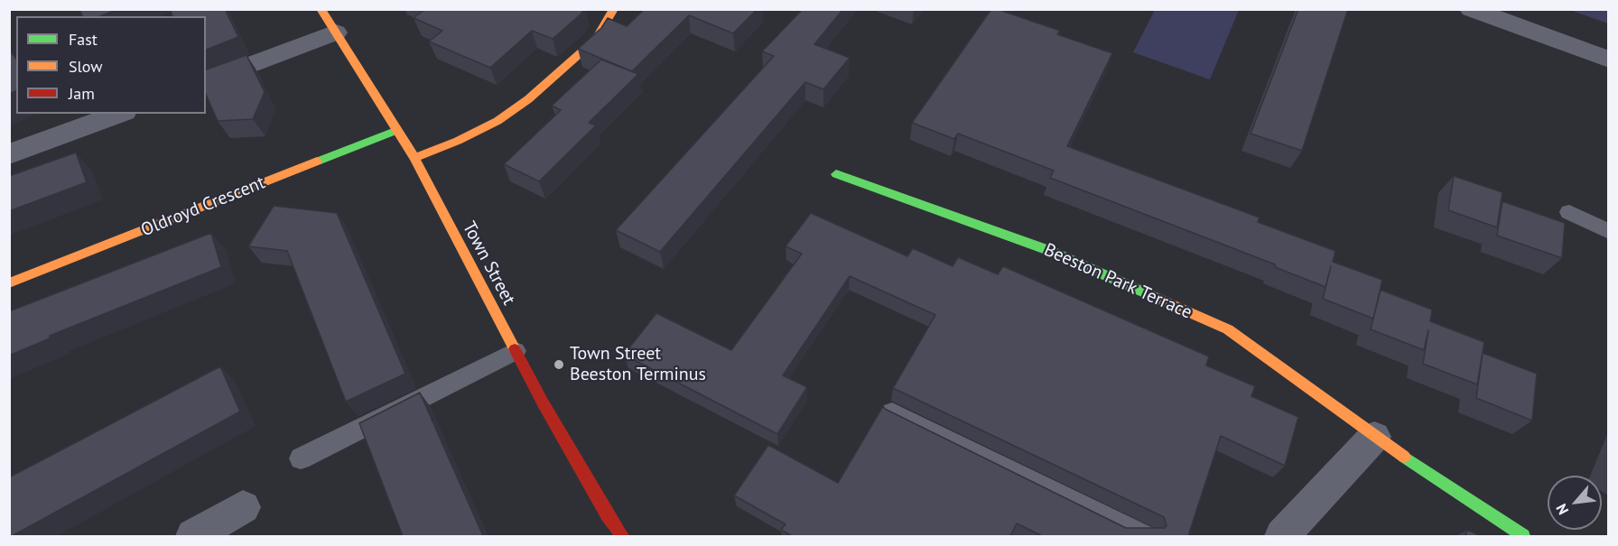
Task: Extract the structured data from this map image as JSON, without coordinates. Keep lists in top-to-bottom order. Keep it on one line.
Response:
{"streets":{"street":["Oldroyd Crescent","Town Street","Beeston Park Terrace"]},"crossings":[["Oldroyd Crescent","Town Street"]],"places":["Town Street Beeston Terminus"],"legend":["Fast","Slow","Jam"],"north":"bottom left"}
